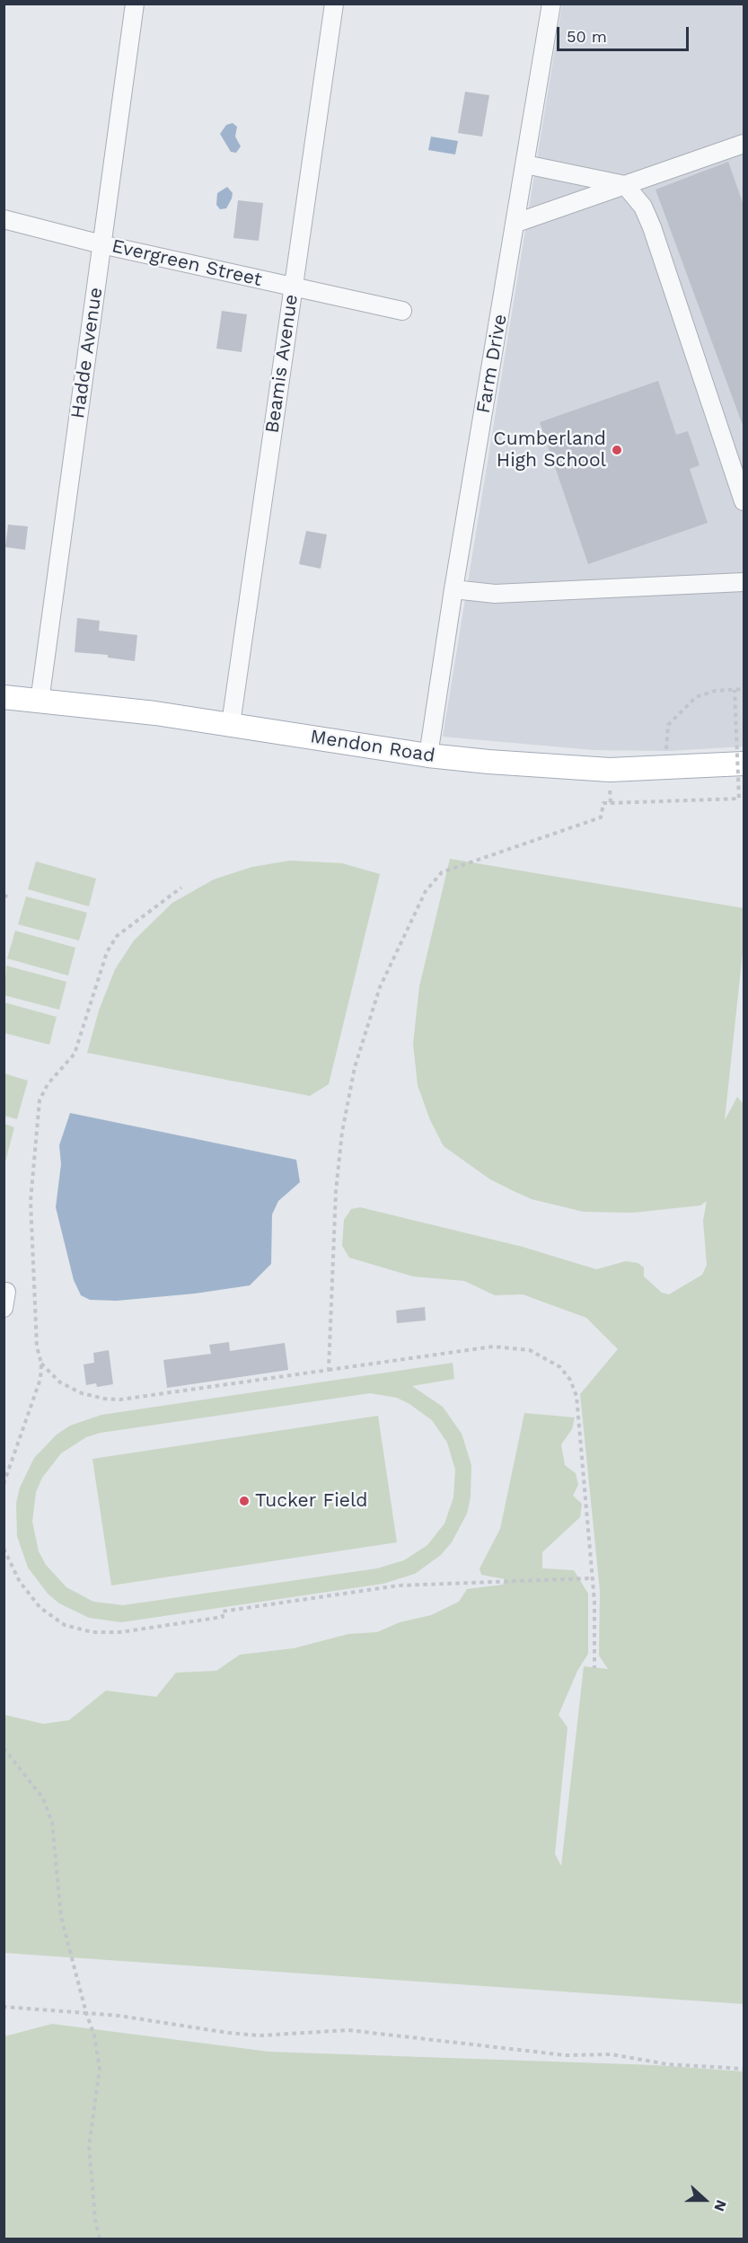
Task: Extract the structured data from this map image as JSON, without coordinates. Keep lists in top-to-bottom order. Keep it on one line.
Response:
{"streets":{"main road":["Mendon Road"],"street":["Evergreen Street","Hadde Avenue","Beamis Avenue","Farm Drive"]},"crossings":[["Evergreen Street","Hadde Avenue"],["Evergreen Street","Beamis Avenue"],["Hadde Avenue","Mendon Road"],["Beamis Avenue","Mendon Road"],["Farm Drive","Mendon Road"]],"places":["Cumberland High School","Tucker Field"],"scale_bar":"50 m","north":"right"}
